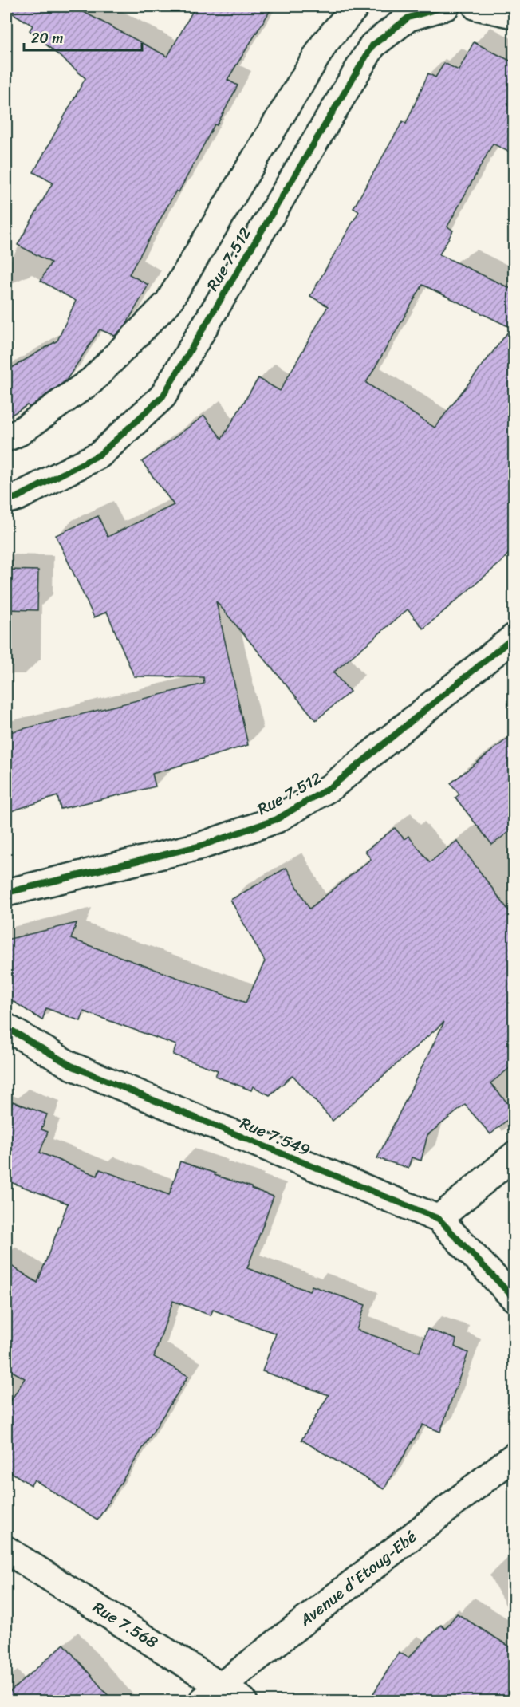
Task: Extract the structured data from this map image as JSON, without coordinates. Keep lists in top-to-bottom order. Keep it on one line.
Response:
{"streets":{"street":["Rue 7.512","Rue 7.549","Avenue d'Etoug-Ebé","Rue 7.568"]},"crossings":[["Avenue d'Etoug-Ebé","Rue 7.568"]],"scale_bar":"20 m"}
